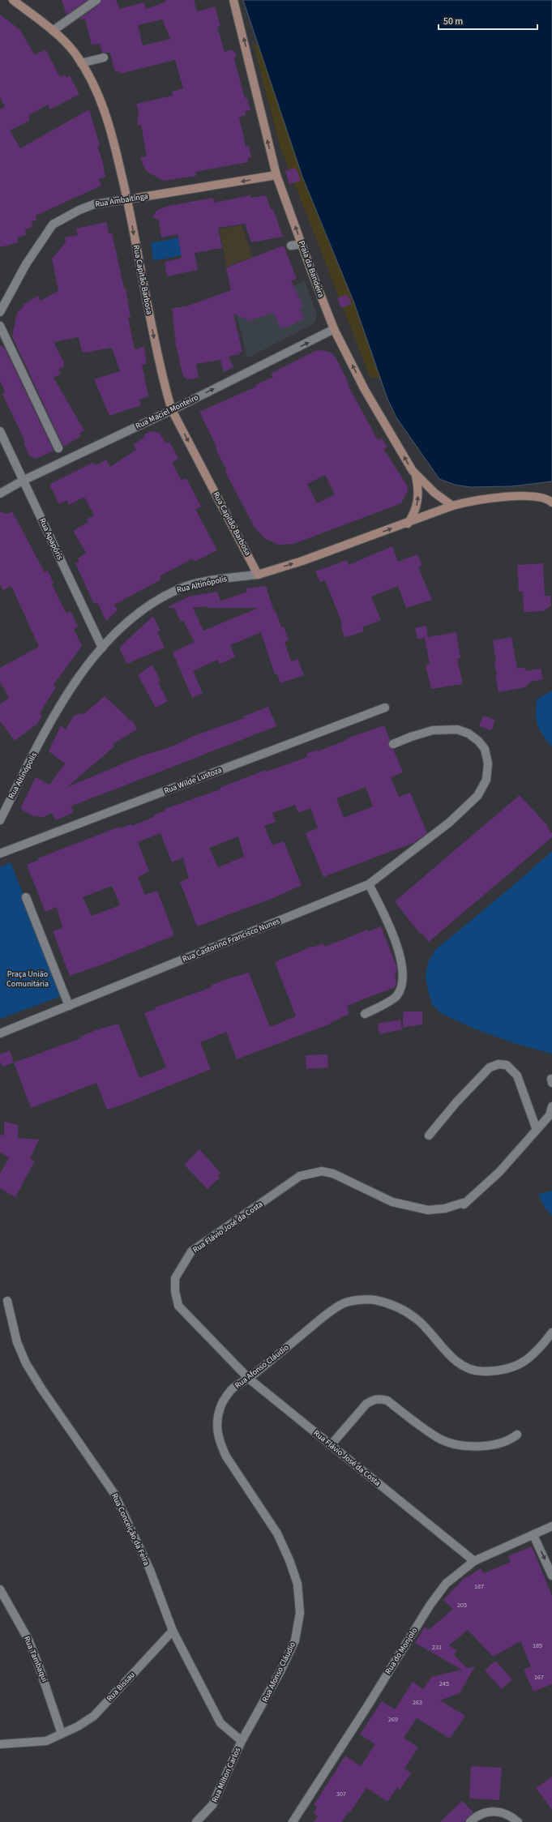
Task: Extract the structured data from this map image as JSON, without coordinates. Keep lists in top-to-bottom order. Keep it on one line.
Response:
{"streets":{"main road":["Rua Ambaitinga","Praia da Bandeira","Rua Capitão Barbosa","Rua Altinópolis"],"street":["Rua Maciel Monteiro","Rua Apapóris","Rua Wilde Lustoza","Rua Castorino Francisco Nunes","Rua Flávio José da Costa","Rua Afonso Cláudio","Rua Conceição da Feira","Rua do Monjolo","Rua Tambaqui","Rua Bissau","Rua Milton Carlos"]},"crossings":[["Rua Ambaitinga","Praia da Bandeira"],["Rua Ambaitinga","Rua Capitão Barbosa"],["Praia da Bandeira","Rua Maciel Monteiro"],["Praia da Bandeira","Rua Altinópolis"],["Rua Capitão Barbosa","Rua Maciel Monteiro"],["Rua Capitão Barbosa","Rua Altinópolis"],["Rua Maciel Monteiro","Rua Apapóris"],["Rua Apapóris","Rua Altinópolis"],["Rua Flávio José da Costa","Rua Afonso Cláudio"],["Rua Flávio José da Costa","Rua do Monjolo"],["Rua Afonso Cláudio","Rua Conceição da Feira"],["Rua Afonso Cláudio","Rua Milton Carlos"],["Rua Conceição da Feira","Rua Bissau"],["Rua Conceição da Feira","Rua Milton Carlos"],["Rua Tambaqui","Rua Bissau"]],"one_way":["Rua Ambaitinga","Praia da Bandeira","Rua Capitão Barbosa","Rua Maciel Monteiro"],"parks":["Praça União Comunitária"],"house_numbers":["187","205","189","231","167","245","263","269","307"],"scale_bar":"50 m"}
